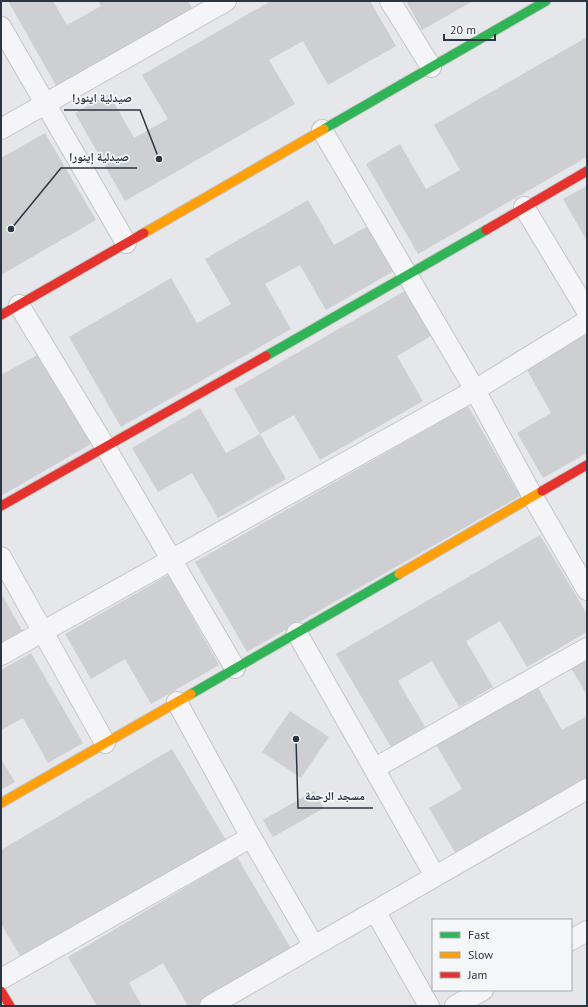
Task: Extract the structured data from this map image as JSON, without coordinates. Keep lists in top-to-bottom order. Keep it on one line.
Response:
{"places":["صيدلية اينورا","صيدلية إينورا","مسجد الرحمة"],"legend":["Fast","Slow","Jam"],"scale_bar":"20 m"}
